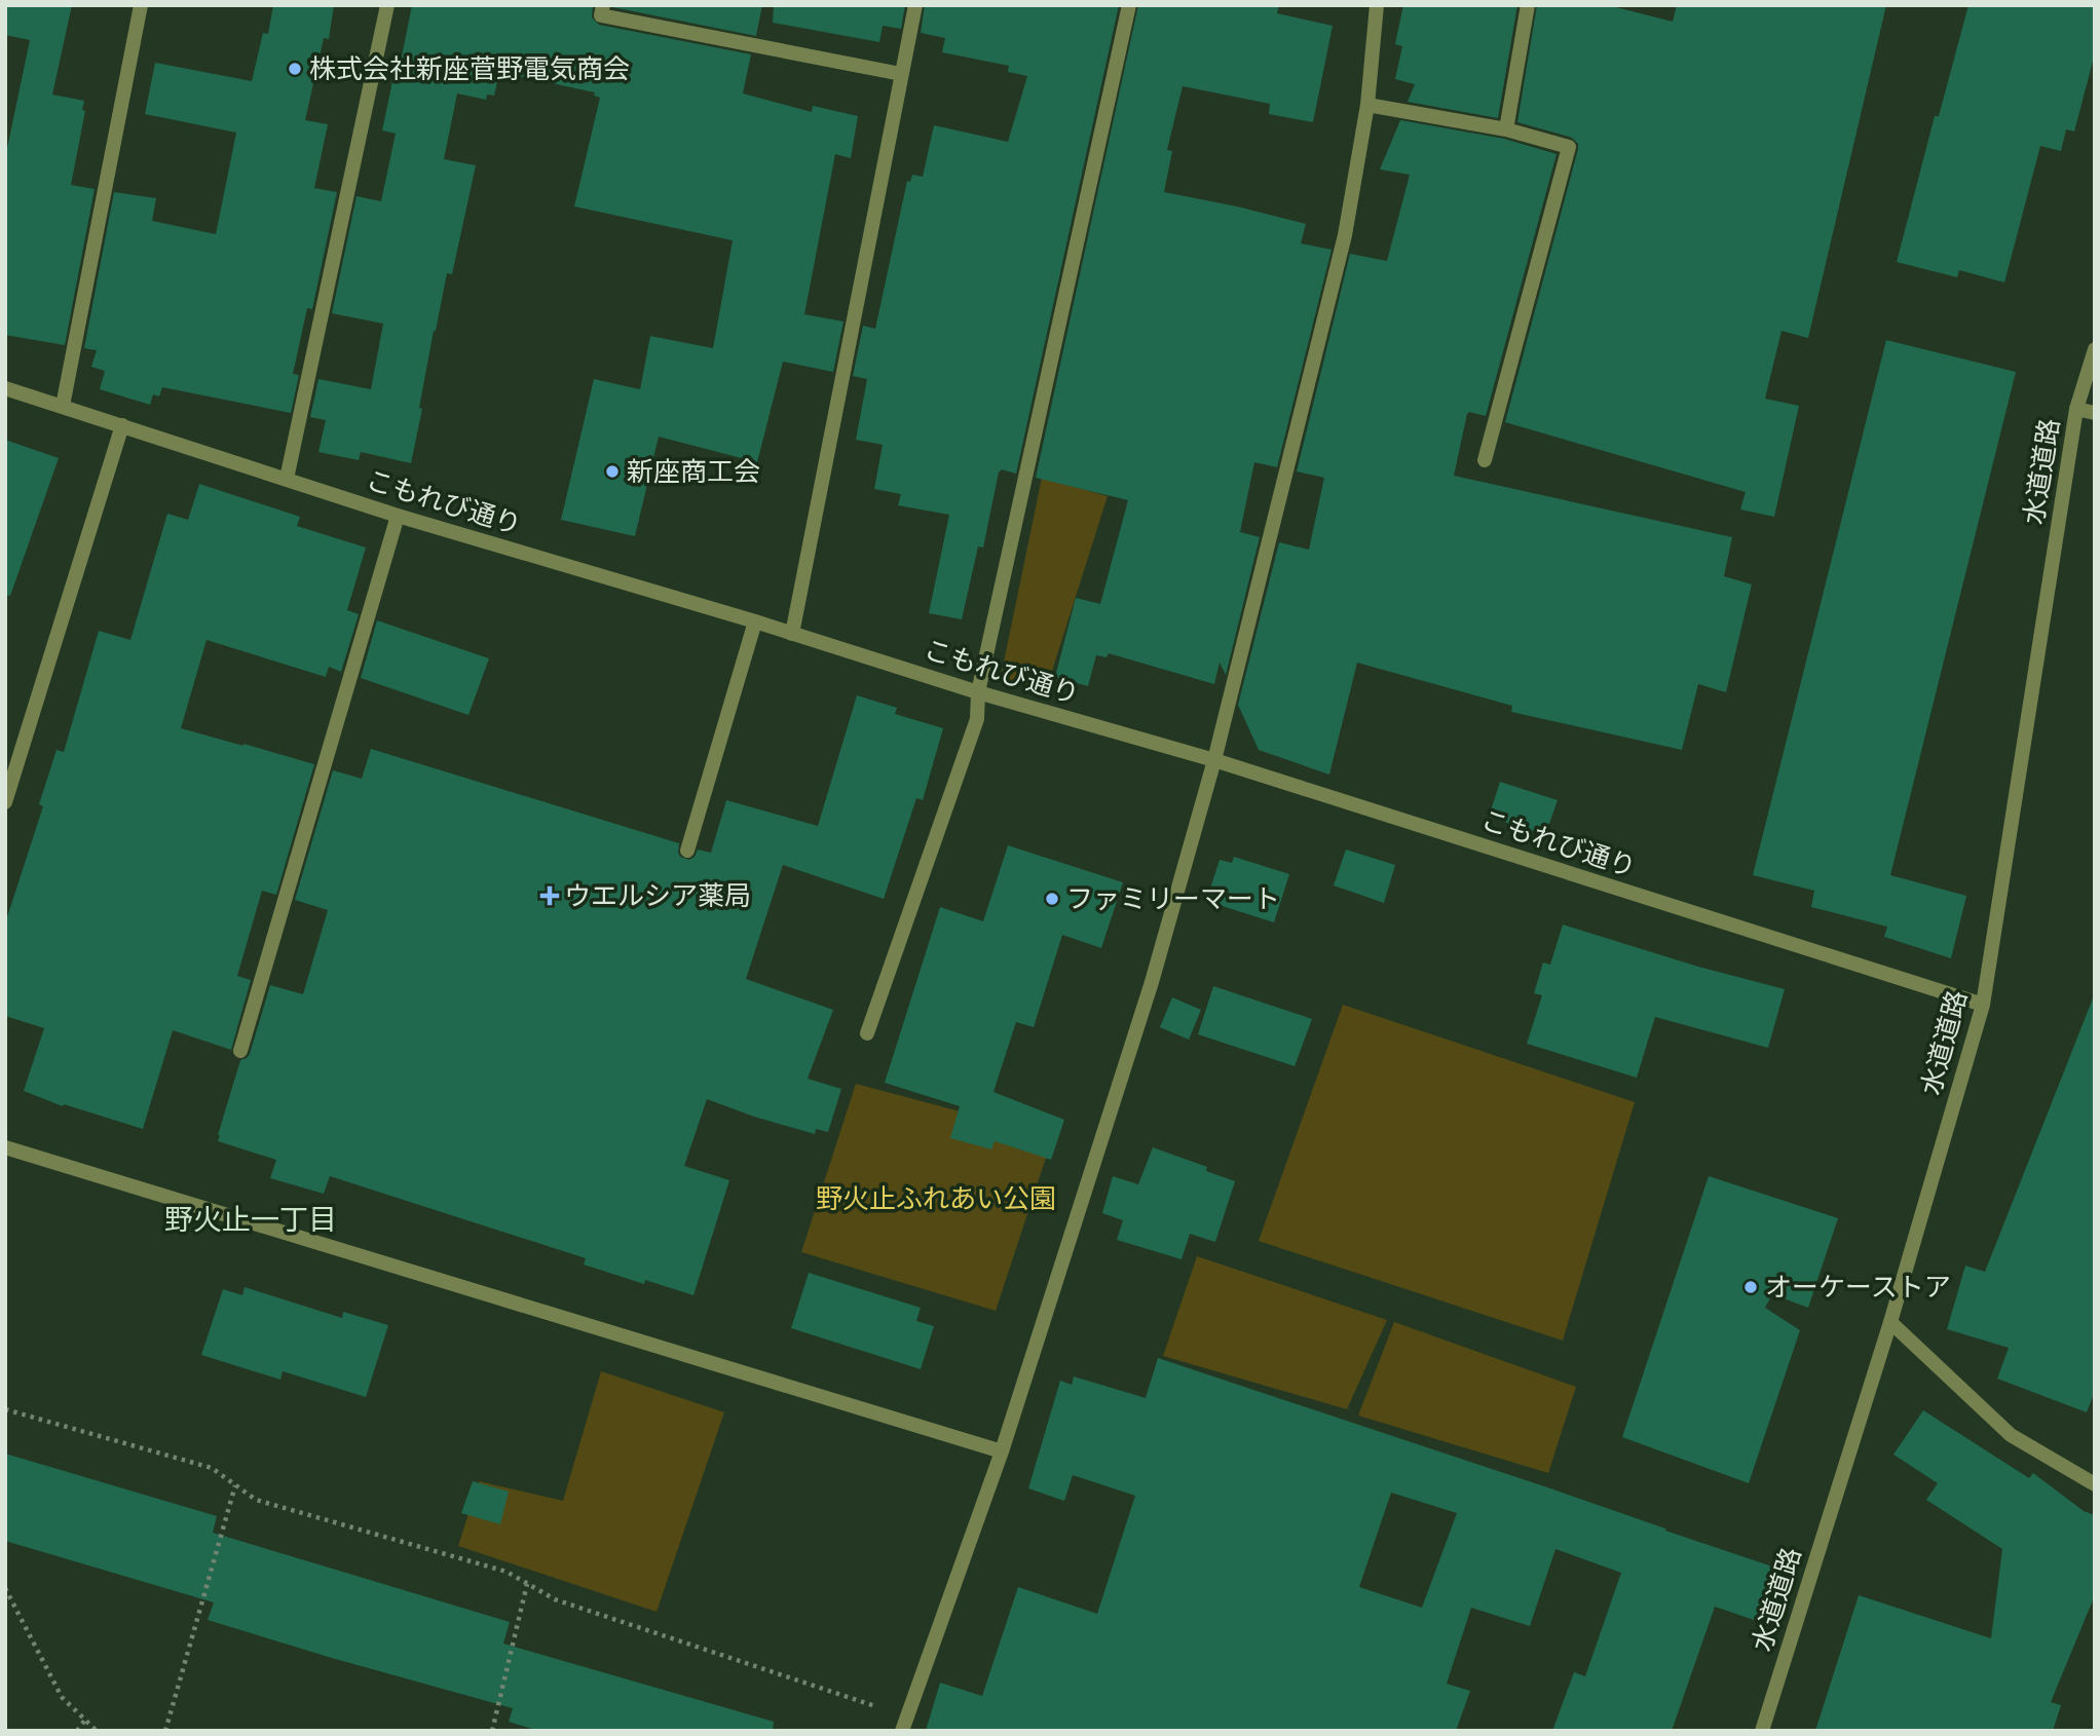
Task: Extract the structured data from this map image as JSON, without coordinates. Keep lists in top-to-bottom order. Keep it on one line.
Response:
{"streets":{"street":["水道道路","こもれび通り"]},"crossings":[["水道道路","こもれび通り"]],"districts":["野火止一丁目"],"parks":["野火止ふれあい公園"],"places":{"other":["株式会社新座菅野電気商会","新座商工会","ファミリーマート","オーケーストア"],"health":["ウエルシア薬局"]}}
